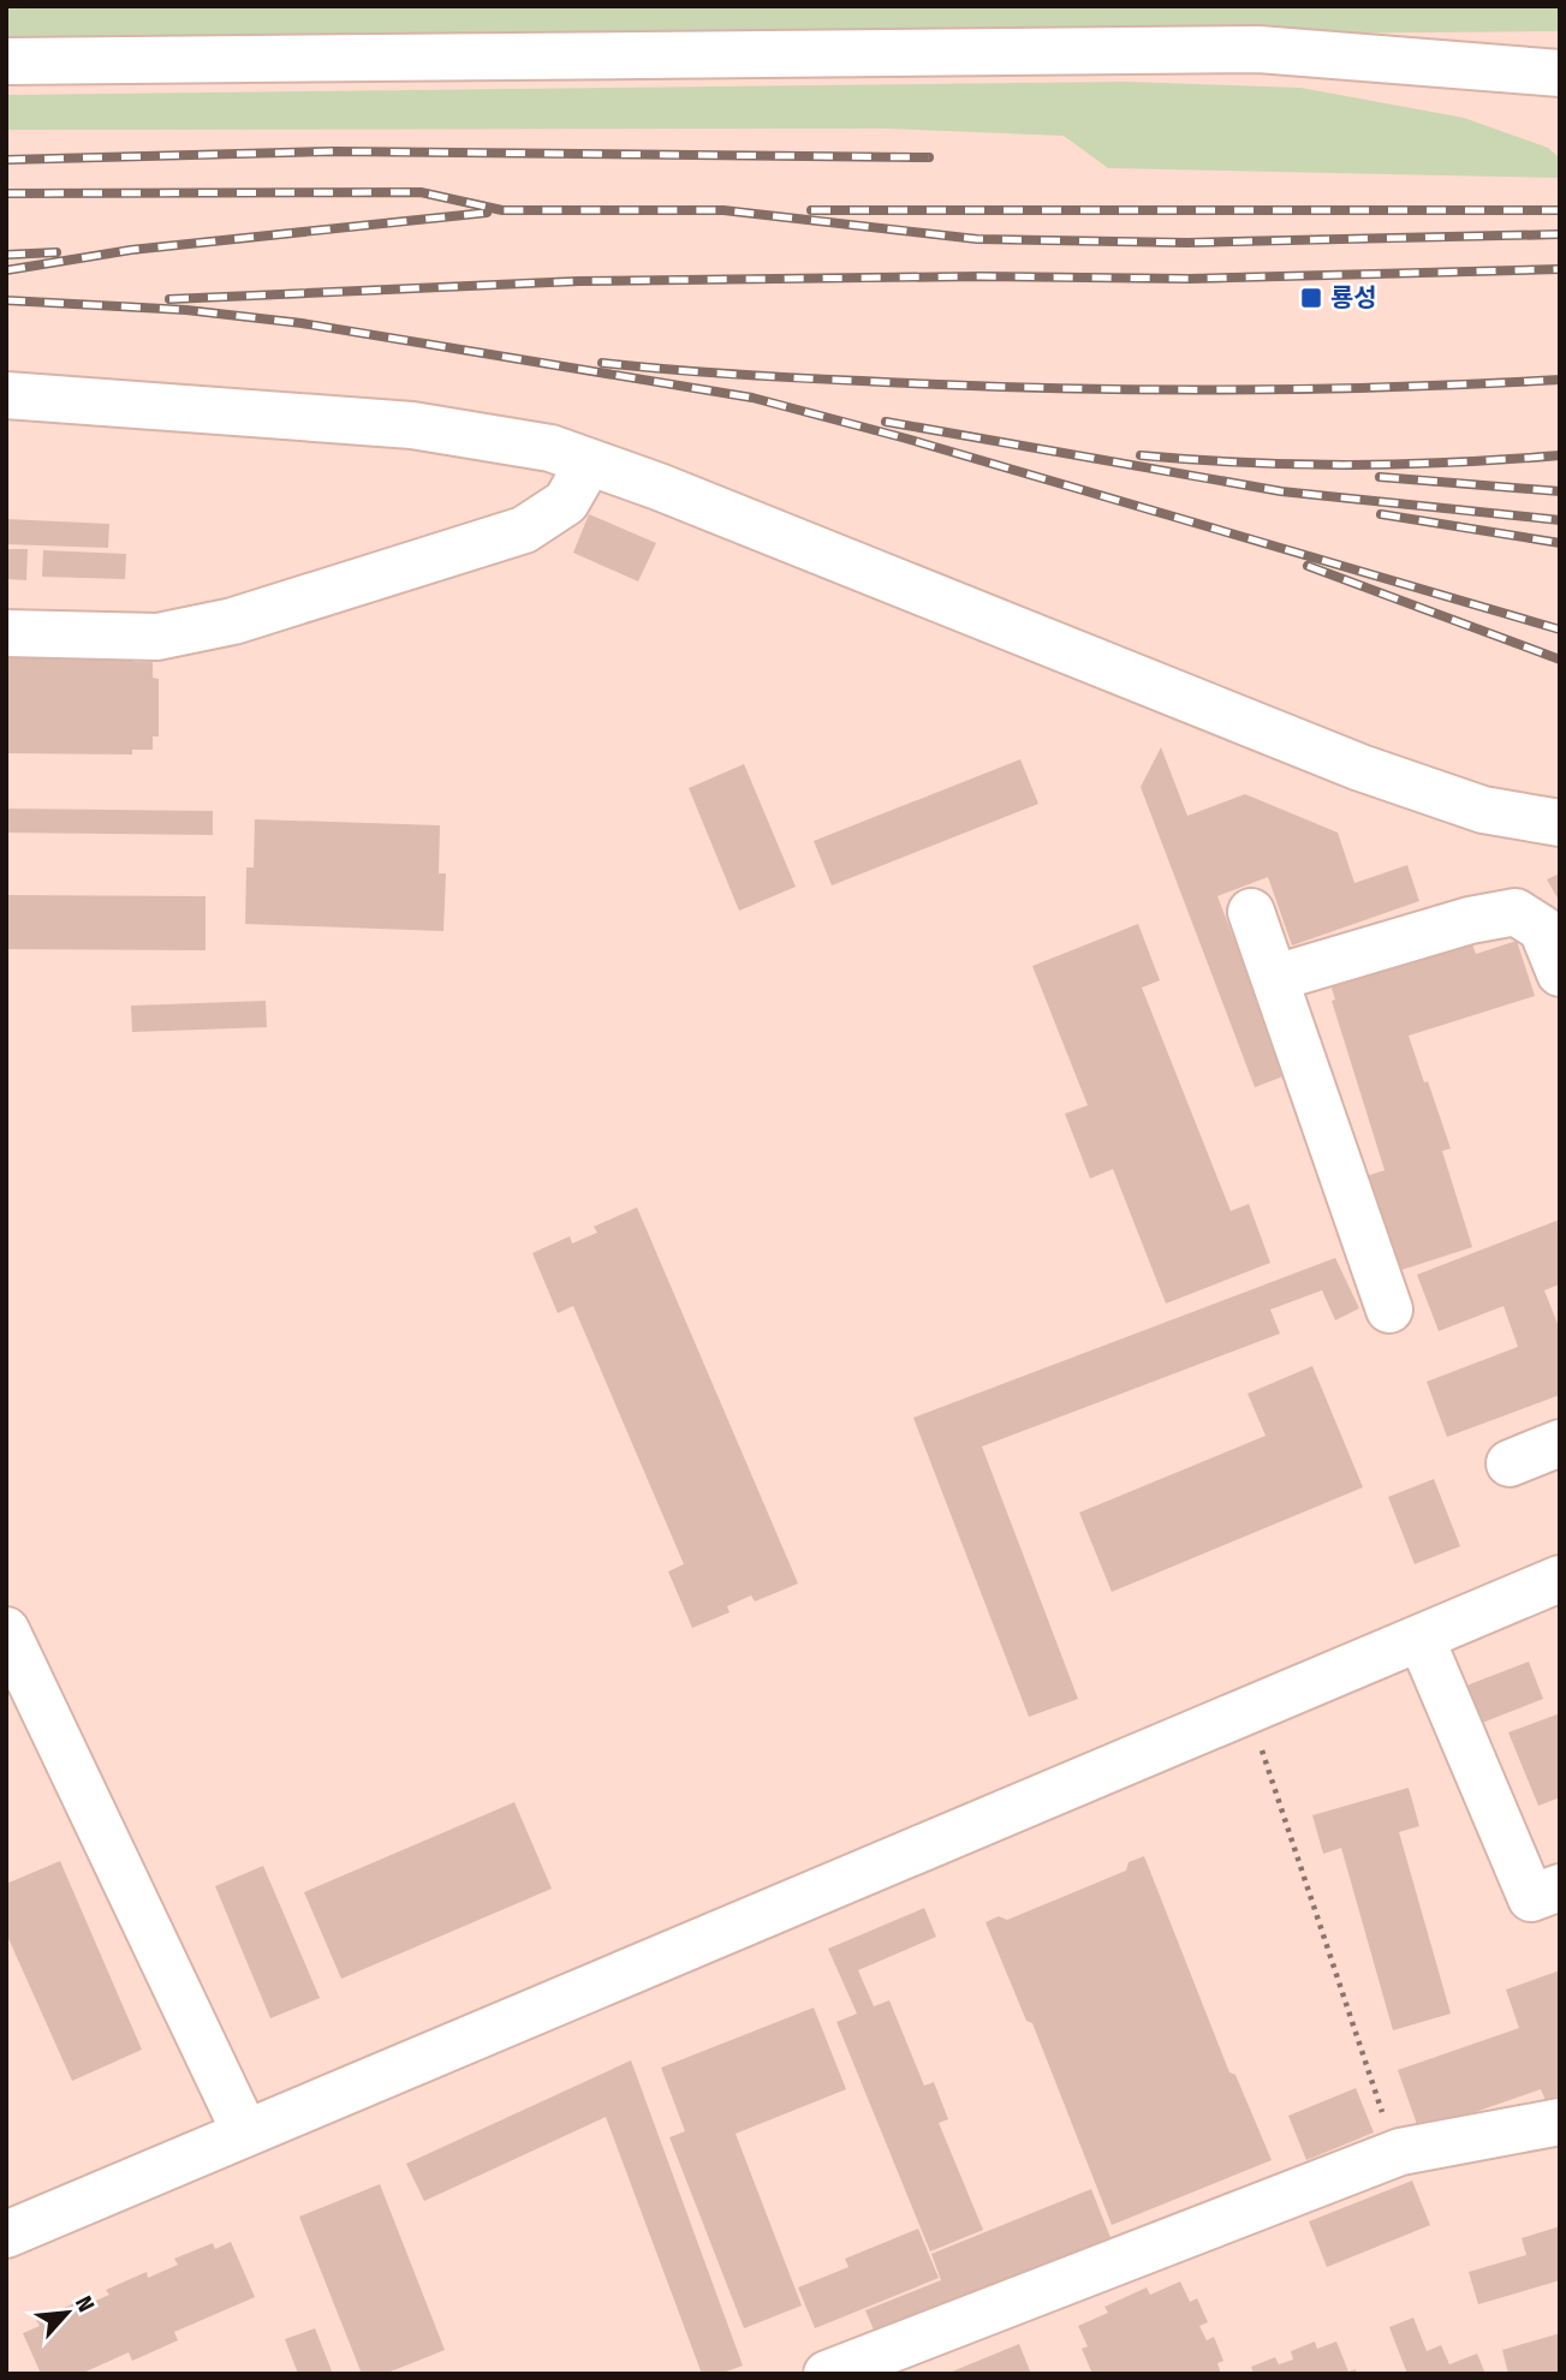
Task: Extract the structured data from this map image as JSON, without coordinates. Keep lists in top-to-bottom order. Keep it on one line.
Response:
{"places":{"transit":["룡성"]},"north":"top right"}
